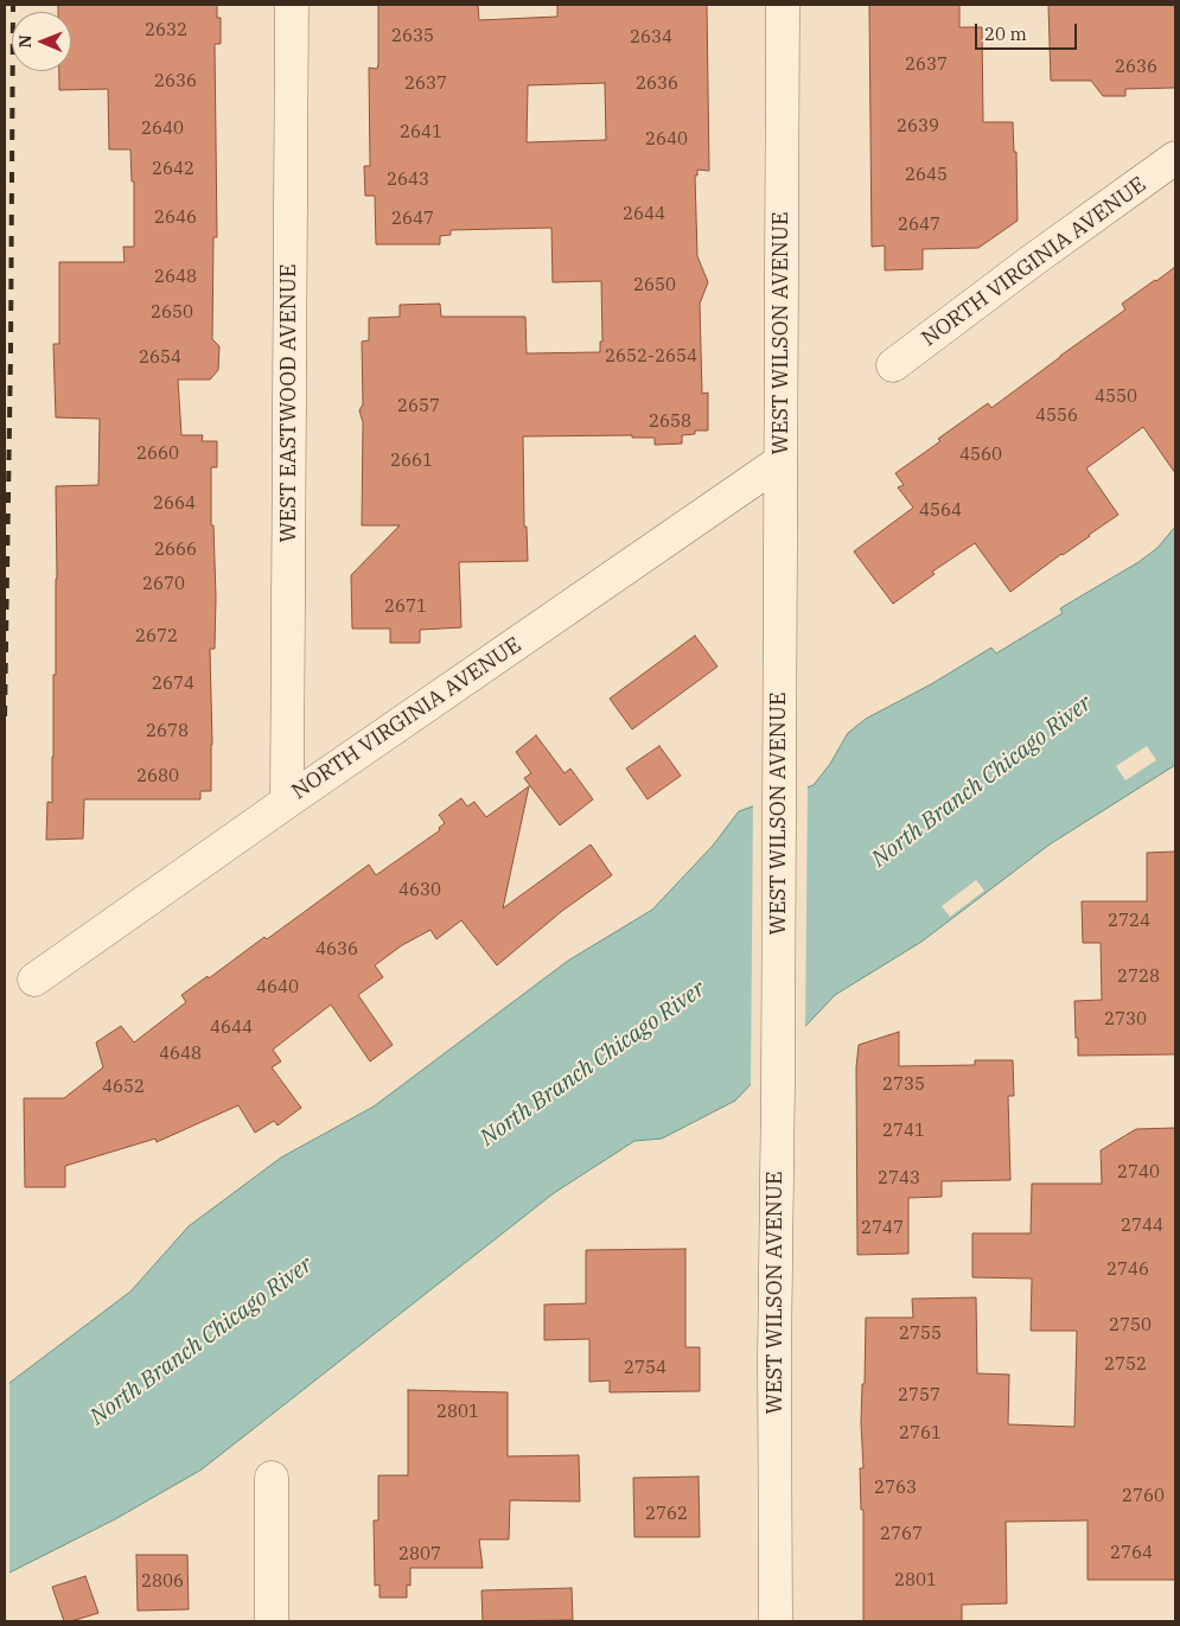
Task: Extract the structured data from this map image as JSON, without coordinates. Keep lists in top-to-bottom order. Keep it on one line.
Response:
{"streets":{"street":["NORTH VIRGINIA AVENUE","WEST WILSON AVENUE","WEST EASTWOOD AVENUE"]},"crossings":[["NORTH VIRGINIA AVENUE","WEST WILSON AVENUE"],["NORTH VIRGINIA AVENUE","WEST EASTWOOD AVENUE"]],"water":["North Branch Chicago River"],"house_numbers":["2632","2635","2634","2637","2636","2636","2637","2636","2639","2640","2641","2640","2642","2645","2643","2644","2646","2647","2647","2648","2650","2650","2652-2654","2654","4550","2657","4556","2658","2660","4560","2661","2664","4564","2666","2670","2671","2672","2674","2678","2680","4630","2724","4636","2728","4640","2730","4644","4648","2735","4652","2741","2740","2743","2744","2747","2746","2750","2755","2752","2754","2757","2801","2761","2763","2760","2762","2767","2764","2807","2801","2806"],"scale_bar":"20 m","north":"left"}
